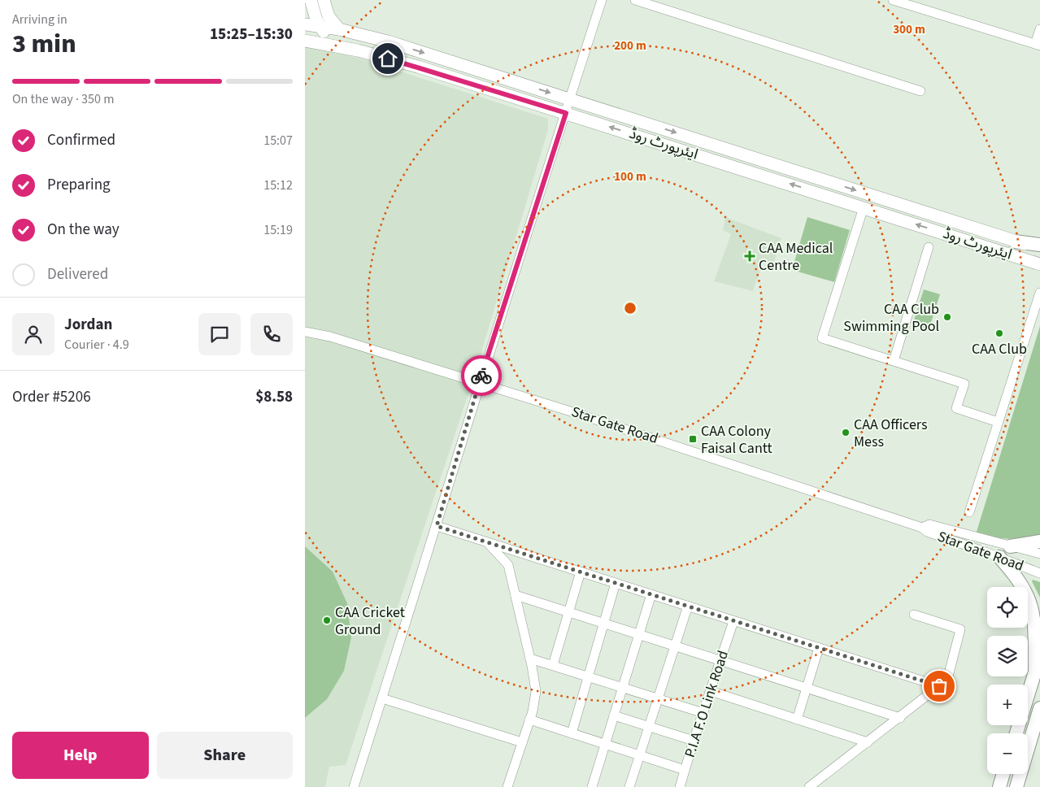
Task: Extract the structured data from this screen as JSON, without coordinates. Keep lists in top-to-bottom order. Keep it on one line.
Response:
{"streets":{"main road":["ایئرپورٹ روڈ"],"street":["Star Gate Road","P.I.A F.O Link Road"]},"places":{"health":["CAA Medical Centre"],"other":["CAA Club Swimming Pool","CAA Club","CAA Officers Mess","CAA Cricket Ground"],"transit":["CAA Colony Faisal Cantt"]},"page":{"heading":["3 min","Arriving in","15:25–15:30"],"panel":["Jordan","Courier · 4.9","Order #5206","$8.58"],"bar":"On the way · 350 m","list":[["Confirmed","15:07"],["Preparing","15:12"],["On the way","15:19"],"Delivered"],"map_buttons":["+","−"],"buttons":["Help","Share"]},"rings":["300 m","200 m","100 m"]}
